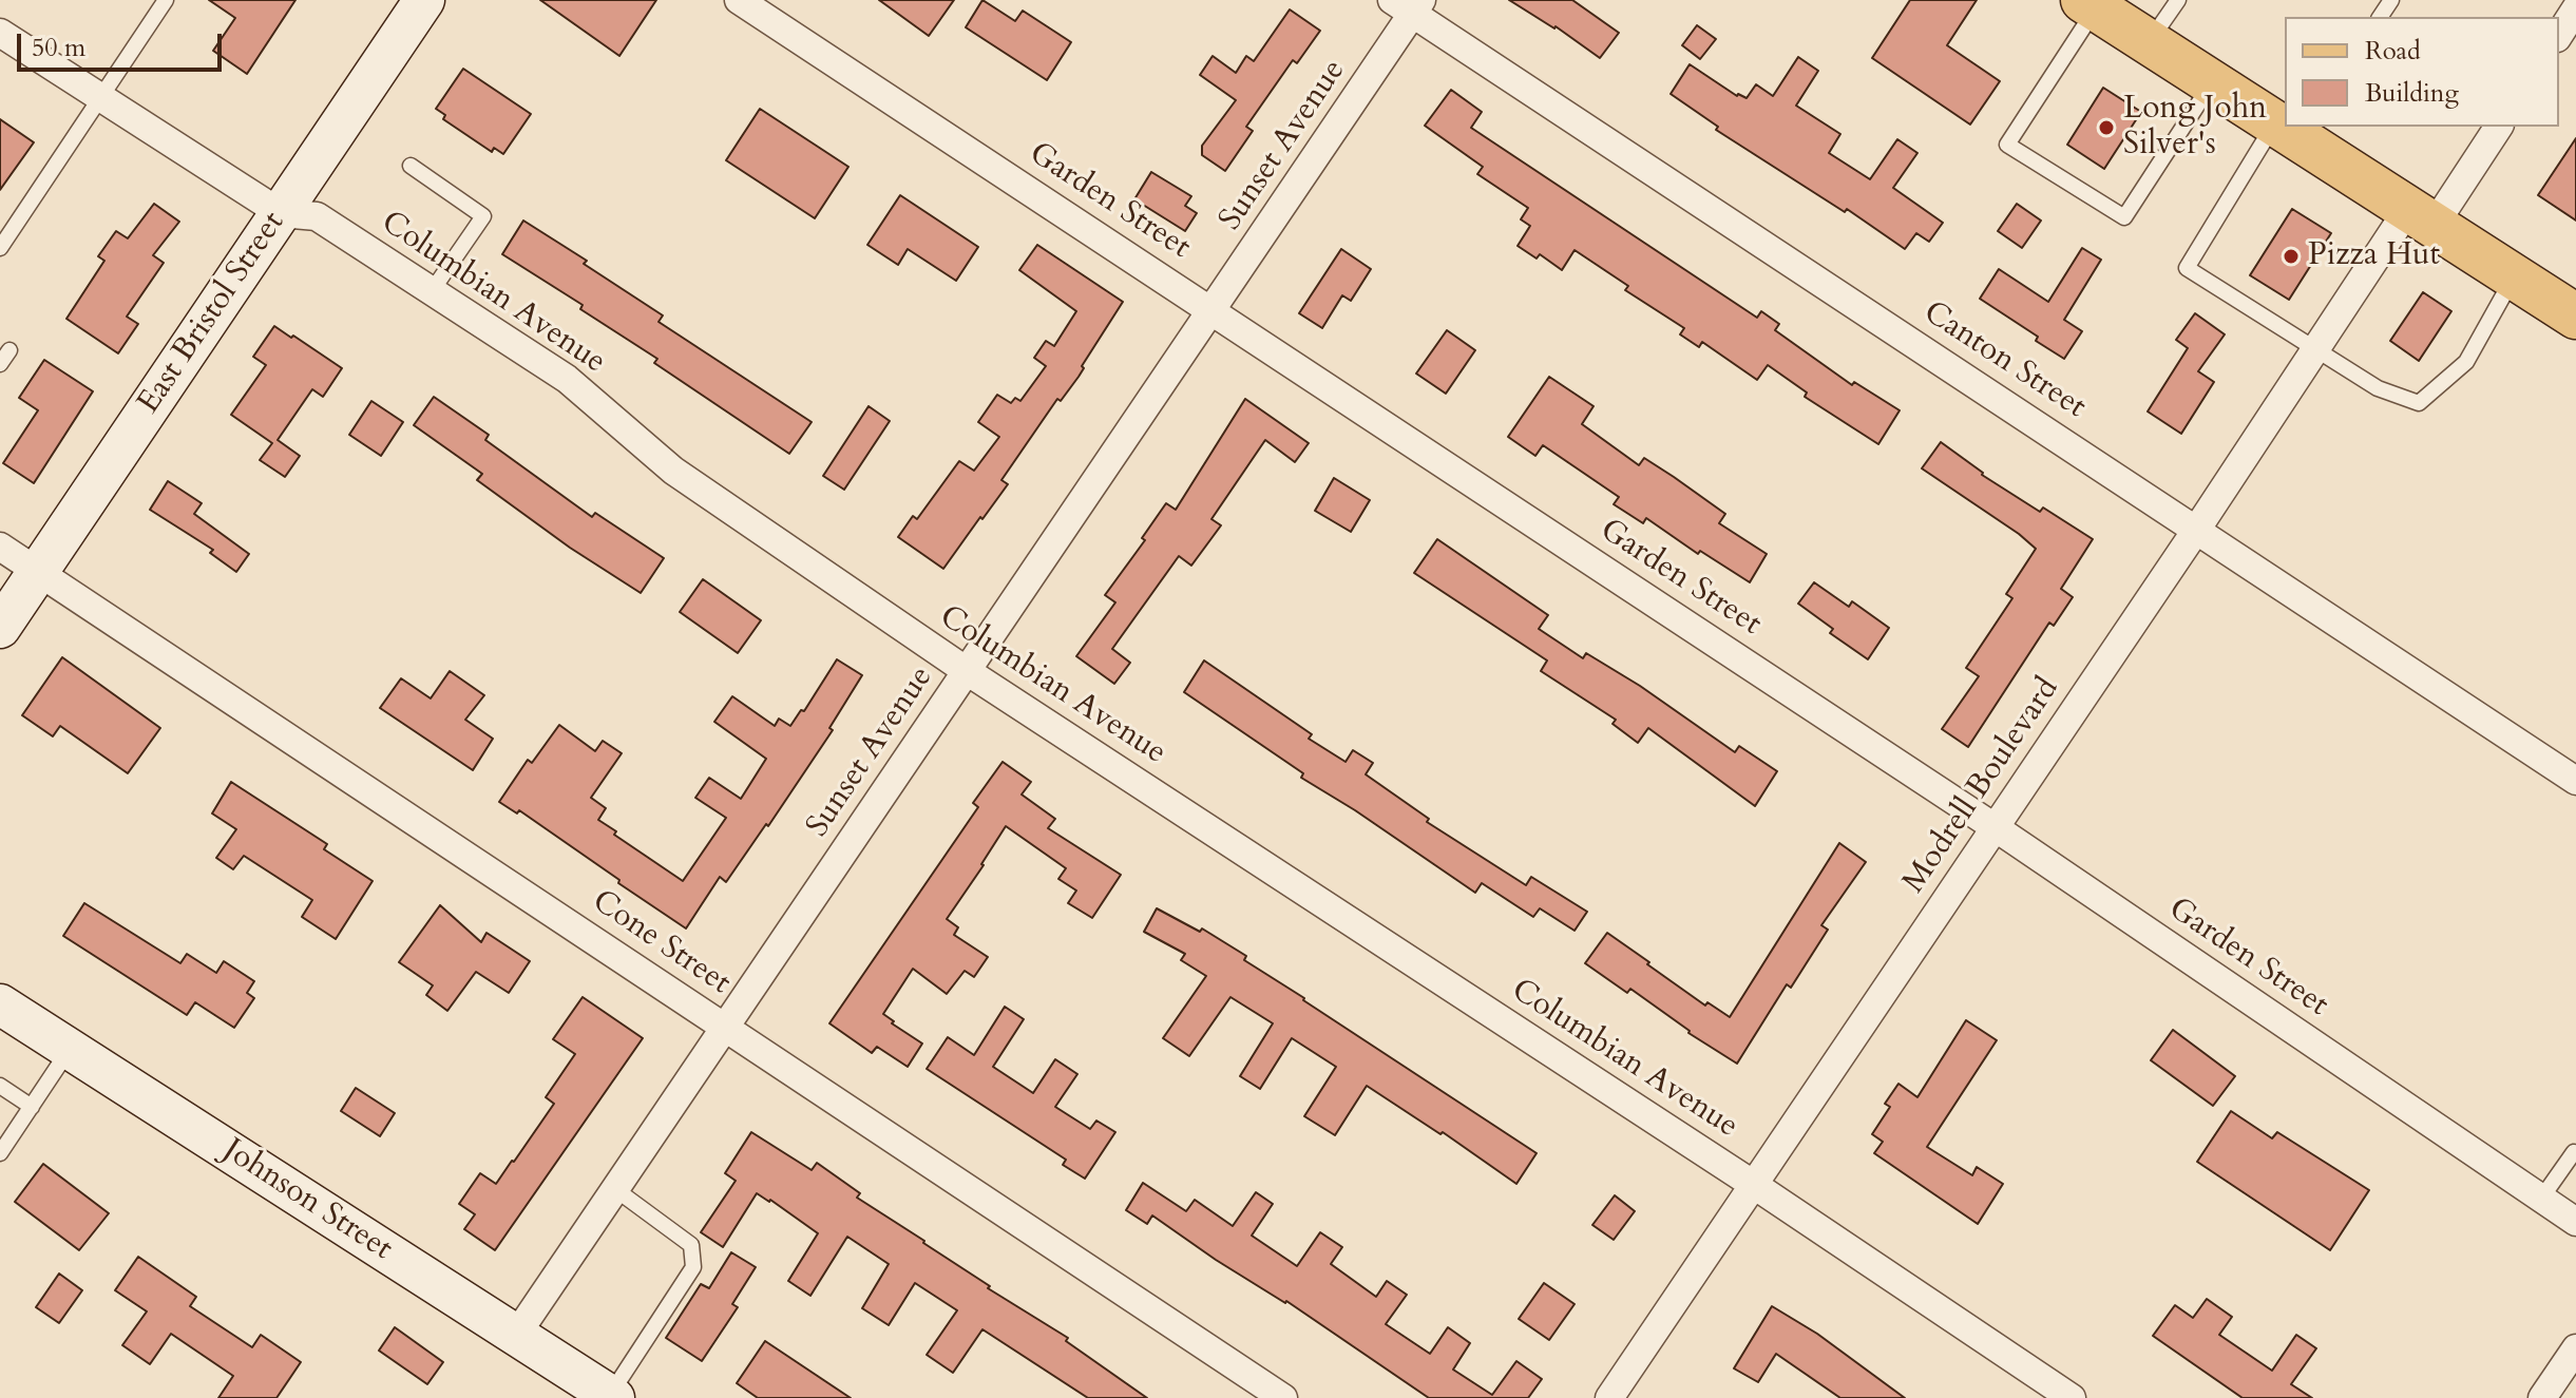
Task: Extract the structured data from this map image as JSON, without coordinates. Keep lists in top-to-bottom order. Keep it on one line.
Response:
{"streets":{"main road":["East Bristol Street","Johnson Street"],"street":["Sunset Avenue","Garden Street","Columbian Avenue","Canton Street","Modrell Boulevard","Cone Street"]},"crossings":[["Sunset Avenue","Garden Street"],["Sunset Avenue","Columbian Avenue"],["Sunset Avenue","Canton Street"],["Sunset Avenue","Cone Street"],["Sunset Avenue","Johnson Street"],["Garden Street","Modrell Boulevard"],["Columbian Avenue","East Bristol Street"],["Columbian Avenue","Modrell Boulevard"],["East Bristol Street","Cone Street"],["Canton Street","Modrell Boulevard"]],"places":["Long John Silver's","Pizza Hut"],"legend":["Road","Building"],"scale_bar":"50 m"}
